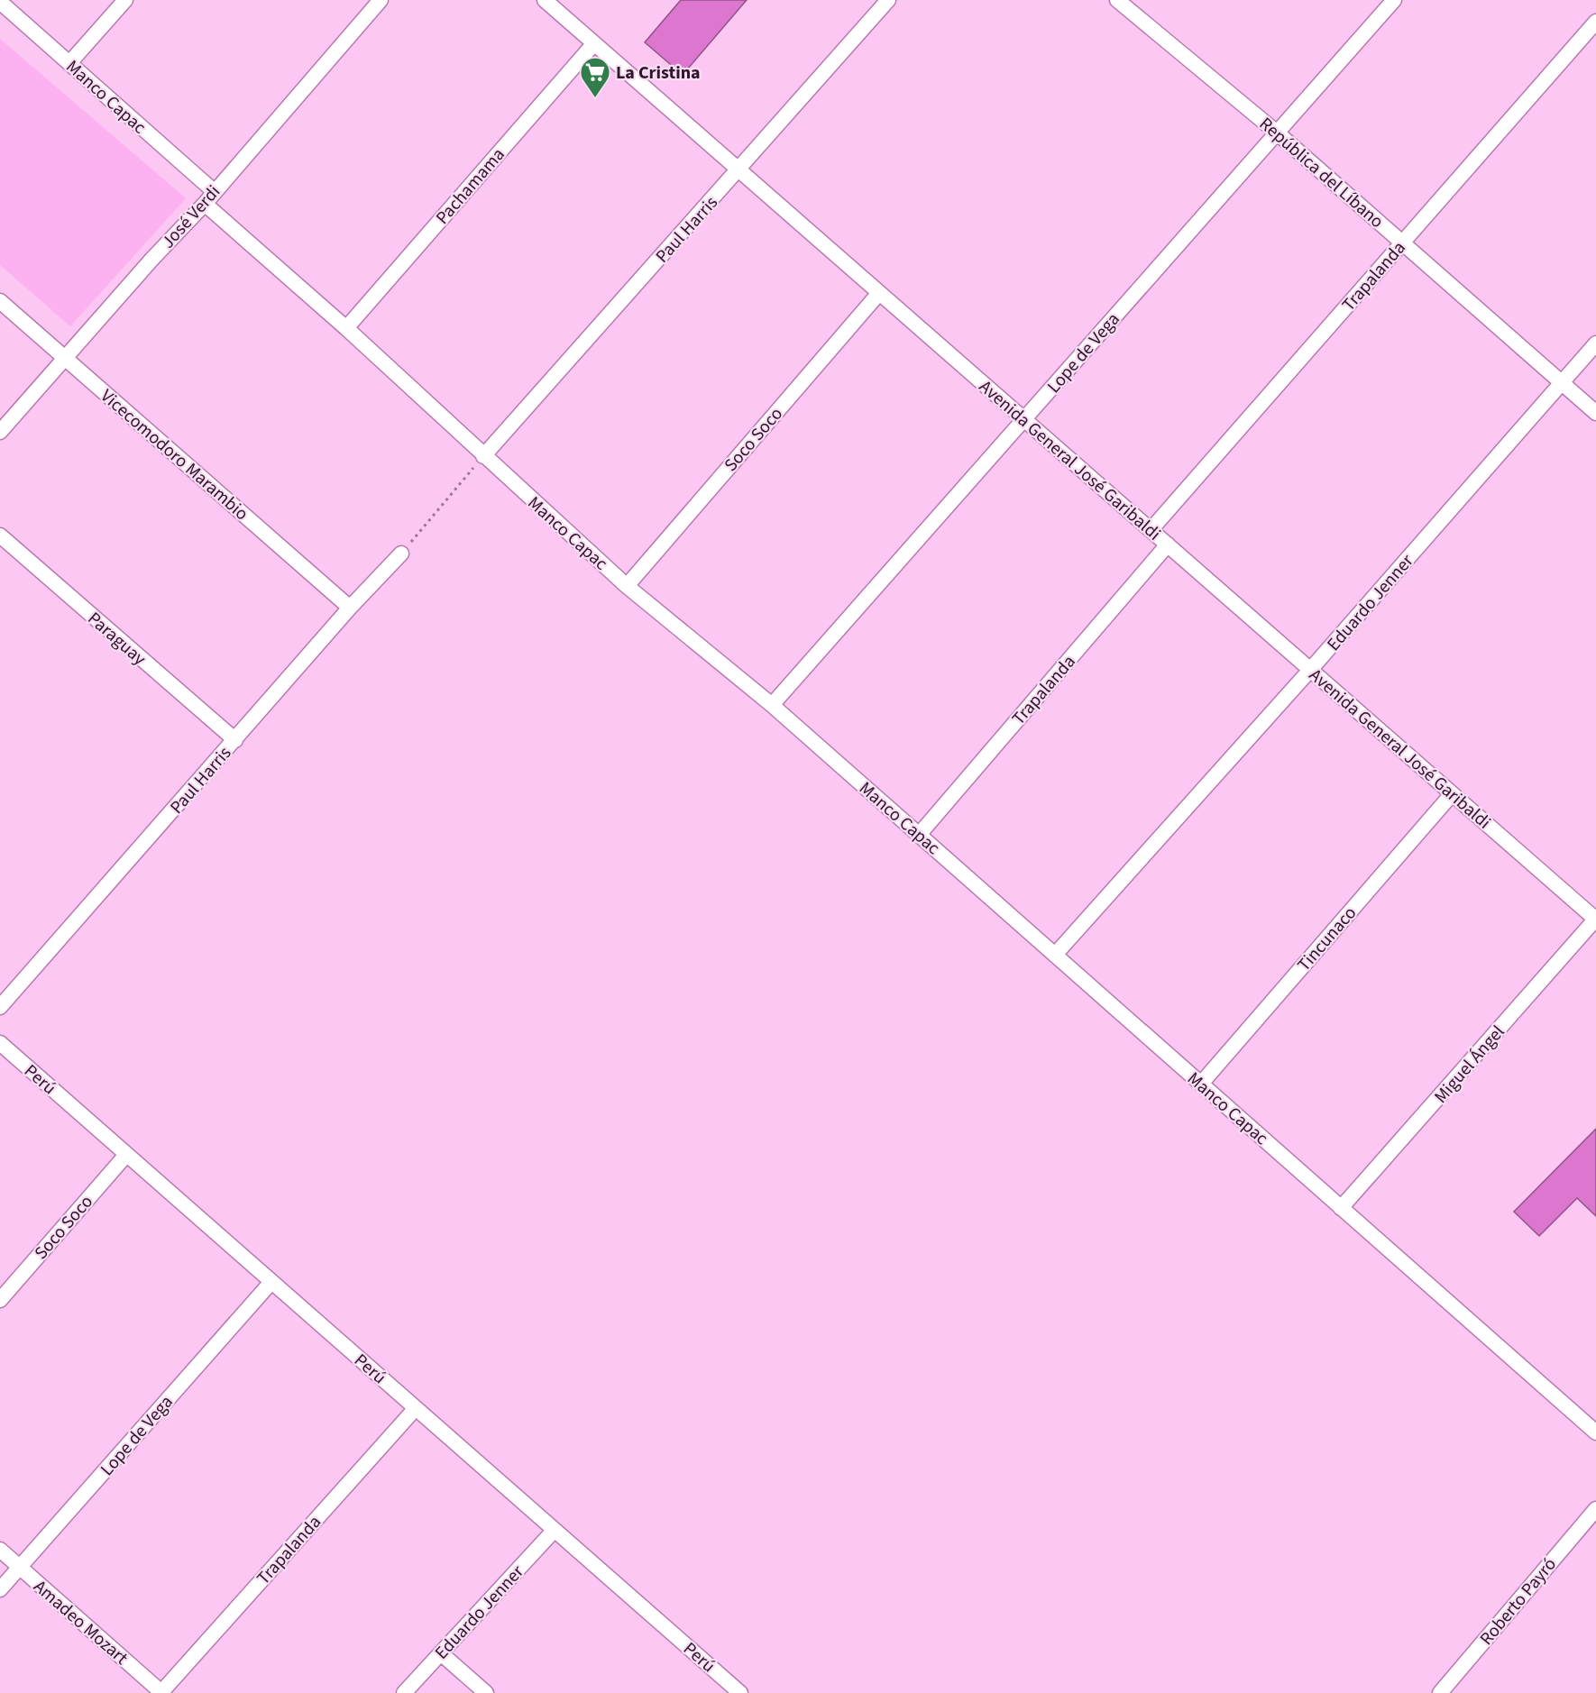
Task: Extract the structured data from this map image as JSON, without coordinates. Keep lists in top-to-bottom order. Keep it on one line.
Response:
{"streets":{"street":["Manco Capac","República del Líbano","Pachamama","José Verdi","Paul Harris","Trapalanda","Lope de Vega","Soco Soco","Vicecomodoro Marambio","Avenida General José Garibaldi","Eduardo Jenner","Paraguay","Tincunaco","Miguel Ángel","Perú","Roberto Payró","Amadeo Mozart"]},"crossings":[["Manco Capac","Pachamama"],["Manco Capac","José Verdi"],["Manco Capac","Paul Harris"],["Manco Capac","Trapalanda"],["Manco Capac","Lope de Vega"],["Manco Capac","Soco Soco"],["Manco Capac","Eduardo Jenner"],["Manco Capac","Tincunaco"],["Manco Capac","Miguel Ángel"],["República del Líbano","Trapalanda"],["República del Líbano","Lope de Vega"],["República del Líbano","Eduardo Jenner"],["Pachamama","Avenida General José Garibaldi"],["José Verdi","Vicecomodoro Marambio"],["Paul Harris","Vicecomodoro Marambio"],["Paul Harris","Avenida General José Garibaldi"],["Paul Harris","Paraguay"],["Trapalanda","Avenida General José Garibaldi"],["Trapalanda","Perú"],["Trapalanda","Amadeo Mozart"],["Lope de Vega","Avenida General José Garibaldi"],["Lope de Vega","Perú"],["Lope de Vega","Amadeo Mozart"],["Soco Soco","Avenida General José Garibaldi"],["Soco Soco","Perú"],["Avenida General José Garibaldi","Eduardo Jenner"],["Avenida General José Garibaldi","Tincunaco"],["Avenida General José Garibaldi","Miguel Ángel"],["Eduardo Jenner","Perú"]],"places":{"supermarket":["La Cristina"]}}
